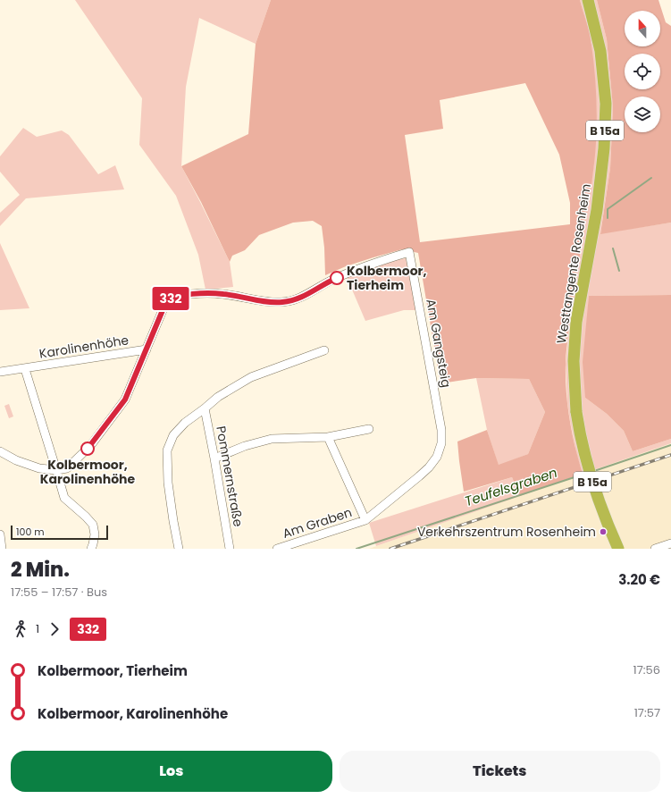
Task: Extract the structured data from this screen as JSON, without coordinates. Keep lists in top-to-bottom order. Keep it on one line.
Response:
{"streets":{"highway":["B 15a","Westtangente Rosenheim"],"street":["Am Gangsteig","Karolinenhöhe","Pommernstraße","Am Graben"]},"crossings":[["Am Gangsteig","Karolinenhöhe"],["Am Gangsteig","Am Graben"]],"water":["Teufelsgraben"],"places":["Kolbermoor, Tierheim","Kolbermoor, Karolinenhöhe","Verkehrszentrum Rosenheim"],"lines":["bus line 332"],"scale_bar":"100 m","north":"top","page":{"on_map":"332","scale":"100 m","heading":["2 Min.","17:55 – 17:57 · Bus","3.20 €"],"legs":["1","332"],"list":[{"name":"Kolbermoor, Tierheim","value":"17:56"},{"name":"Kolbermoor, Karolinenhöhe","value":"17:57"}],"buttons":["Los","Tickets"]}}
